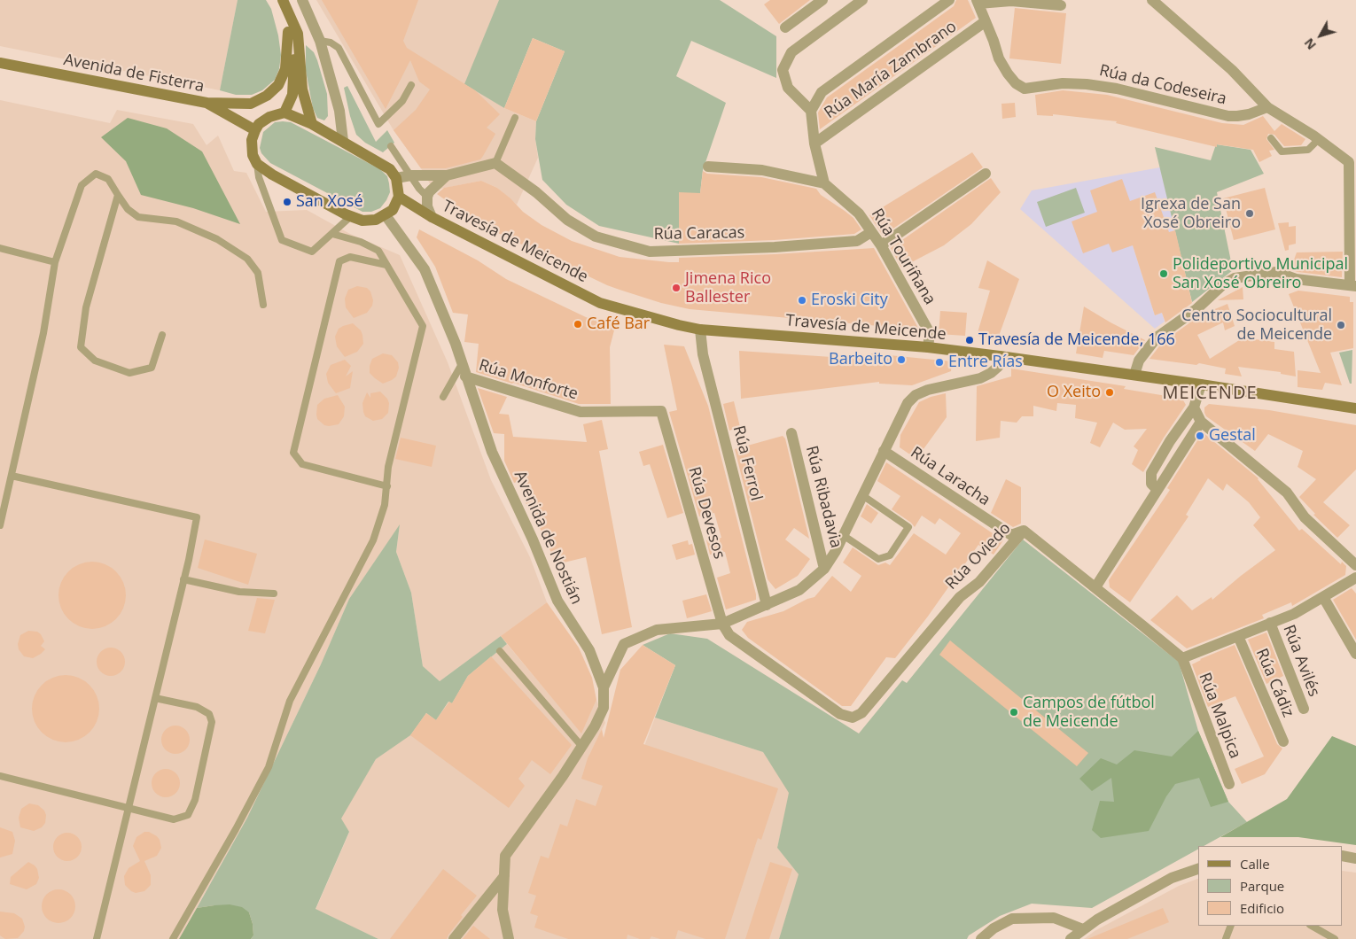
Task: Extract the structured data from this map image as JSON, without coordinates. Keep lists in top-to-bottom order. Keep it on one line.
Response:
{"streets":{"main road":["Avenida de Fisterra","Travesía de Meicende"],"street":["Rúa María Zambrano","Rúa da Codeseira","Rúa Caracas","Rúa Touriñana","Rúa Monforte","Rúa Ferrol","Rúa Laracha","Rúa Ribadavia","Rúa Devesos","Avenida de Nostián","Rúa Oviedo","Rúa Avilés","Rúa Cádiz","Rúa Malpica"]},"crossings":[["Rúa María Zambrano","Rúa da Codeseira"],["Rúa Caracas","Rúa Touriñana"],["Travesía de Meicende","Rúa Touriñana"],["Travesía de Meicende","Rúa Ferrol"],["Rúa Monforte","Rúa Devesos"],["Rúa Monforte","Avenida de Nostián"],["Rúa Laracha","Rúa Oviedo"],["Rúa Devesos","Rúa Oviedo"],["Rúa Oviedo","Rúa Malpica"]],"districts":["MEICENDE"],"places":["San Xosé","Igrexa de San Xosé Obreiro","Polideportivo Municipal San Xosé Obreiro","Jimena Rico Ballester","Eroski City","Café Bar","Centro Sociocultural de Meicende","Travesía de Meicende, 166","Barbeito","Entre Rías","O Xeito","Gestal","Campos de fútbol de Meicende"],"legend":["Calle","Parque","Edificio"],"north":"bottom left"}
